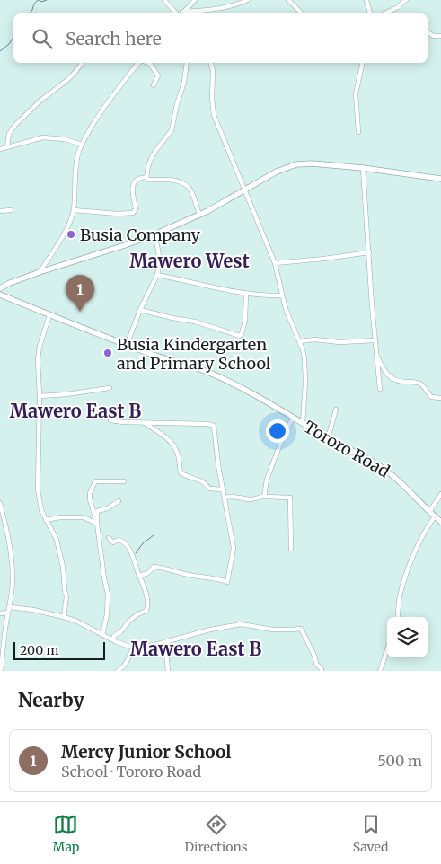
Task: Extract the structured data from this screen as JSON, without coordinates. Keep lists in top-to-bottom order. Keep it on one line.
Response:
{"streets":{"main road":["Tororo Road"]},"districts":["Mawero West","Mawero East B","Mawero East B"],"places":["Busia Company","Busia Kindergarten and Primary School"],"scale_bar":"200 m","page":{"search":"Search here","pins":"1","scale":"200 m","heading":"Nearby","list":[{"mark":"1","name":"Mercy Junior School","note":"School · Tororo Road","value":"500 m"}],"nav":["Map","Directions","Saved"]}}
